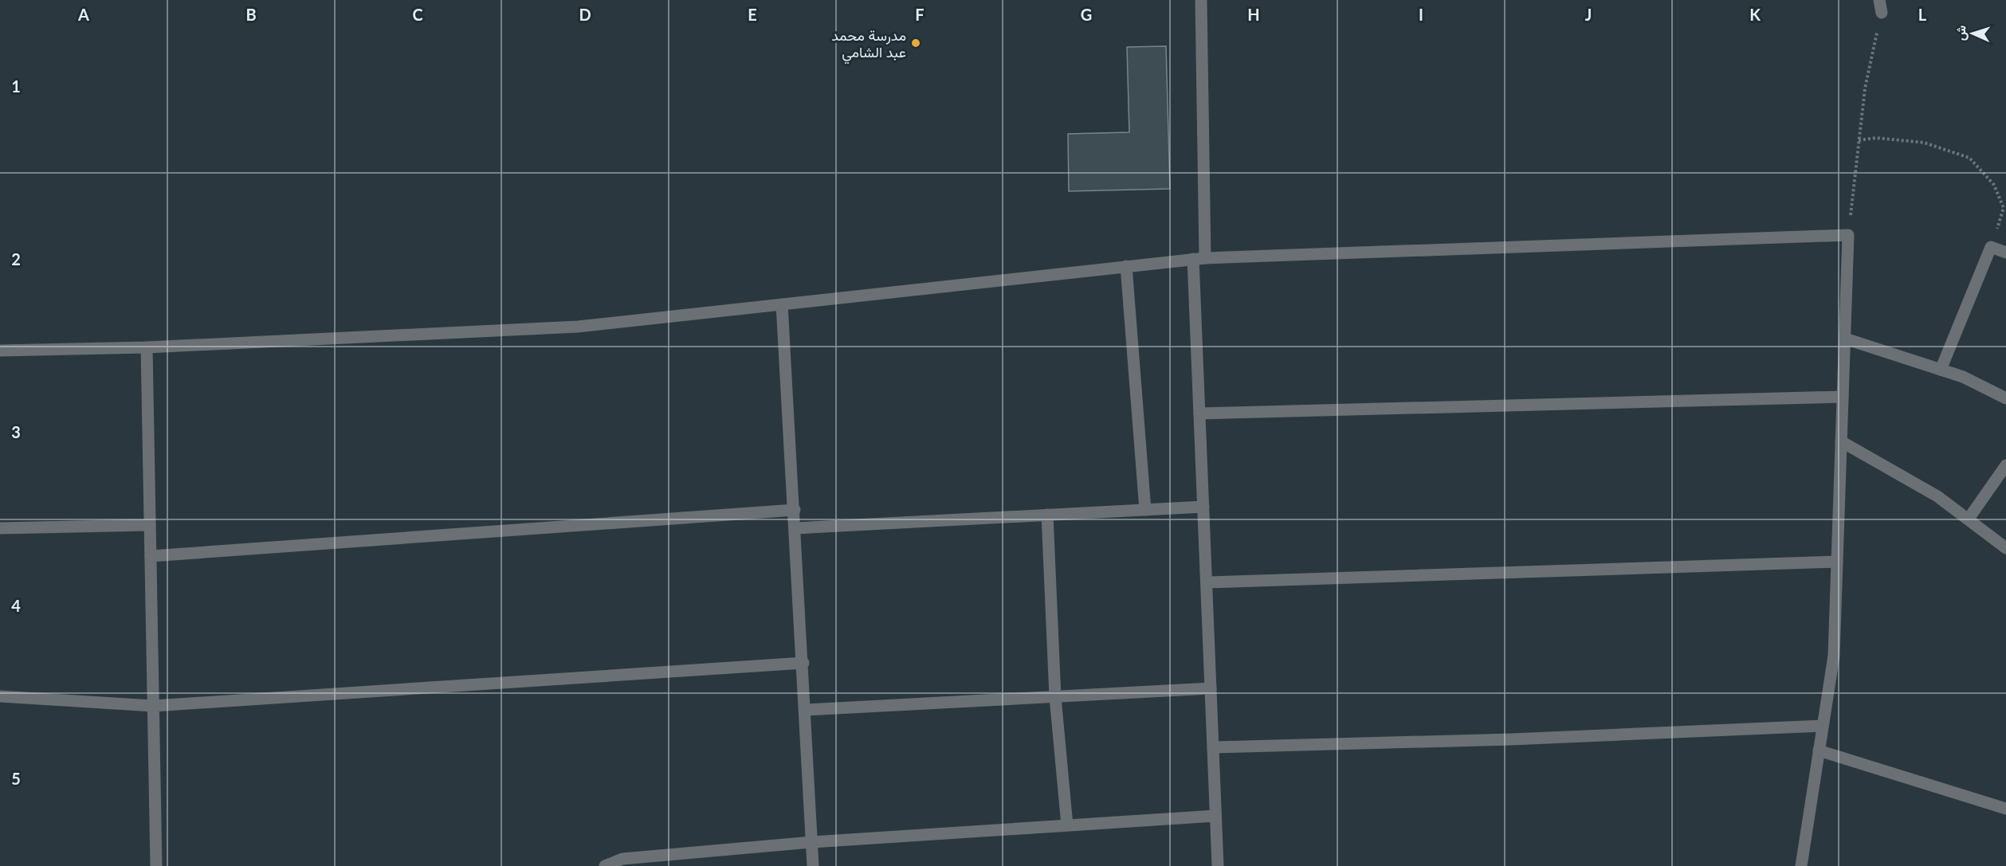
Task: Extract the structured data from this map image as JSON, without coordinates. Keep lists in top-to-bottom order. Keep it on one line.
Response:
{"places":["مدرسة محمد عبد الشامي"],"north":"left","grid":{"columns":["A","B","C","D","E","F","G","H","I","J","K","L"],"rows":["1","2","3","4","5"]}}
